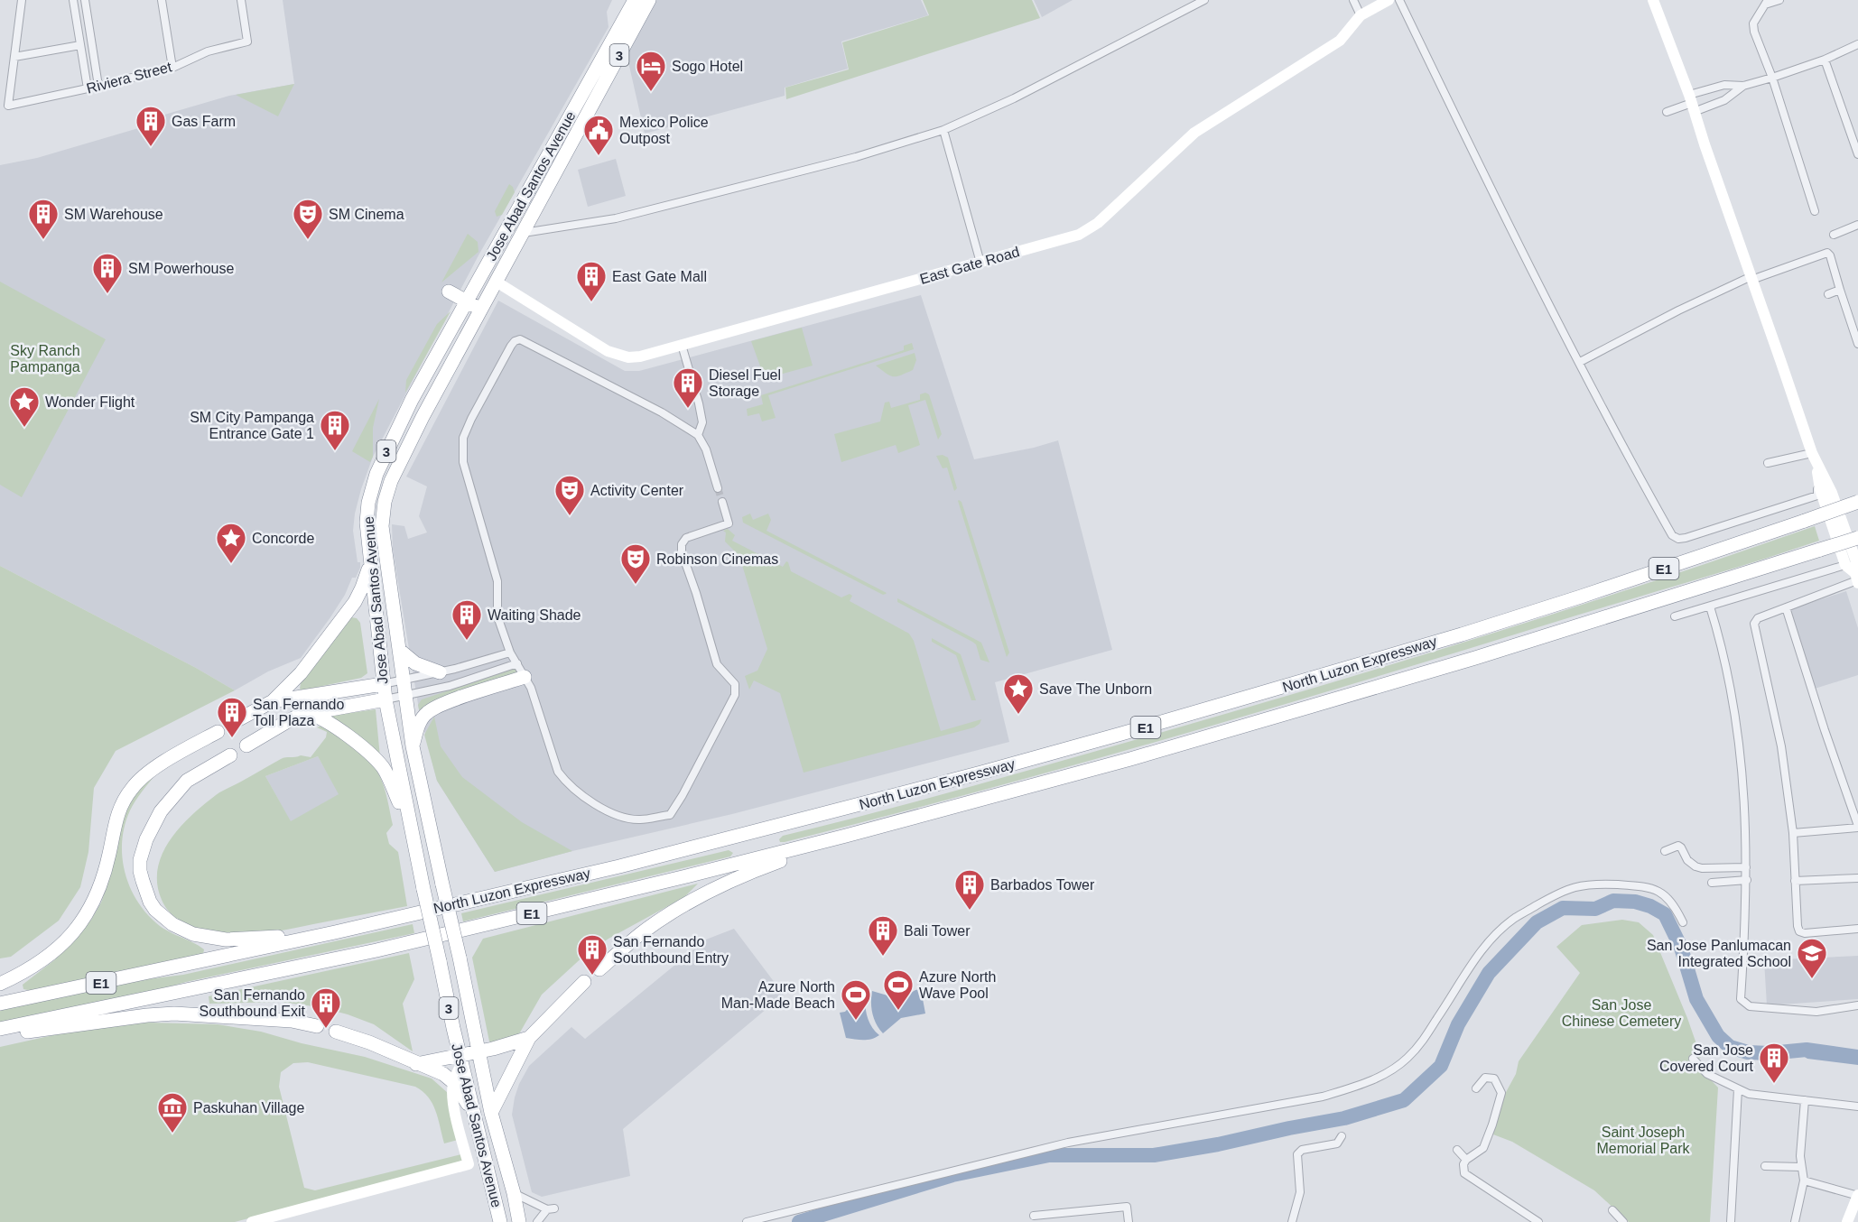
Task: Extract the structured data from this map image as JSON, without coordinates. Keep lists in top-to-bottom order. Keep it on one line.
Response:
{"streets":{"highway":["3","Jose Abad Santos Avenue","E1","North Luzon Expressway"],"main road":["East Gate Road"],"street":["Riviera Street"]},"crossings":[["Jose Abad Santos Avenue","East Gate Road"]],"parks":["Sky Ranch Pampanga","San Jose Chinese Cemetery","Saint Joseph Memorial Park"],"places":{"hotel":["Sogo Hotel"],"building":["Gas Farm","SM Warehouse","SM Powerhouse","East Gate Mall","Diesel Fuel Storage","SM City Pampanga Entrance Gate 1","Waiting Shade","San Fernando Toll Plaza","Barbados Tower","Bali Tower","San Fernando Southbound Entry","San Fernando Southbound Exit","San Jose Covered Court"],"public building":["Mexico Police Outpost"],"theatre":["SM Cinema","Activity Center","Robinson Cinemas"],"place":["Wonder Flight","Concorde","Save The Unborn"],"school or university":["San Jose Panlumacan Integrated School"],"sports":["Azure North Wave Pool","Azure North Man-Made Beach"],"museum":["Paskuhan Village"]}}
